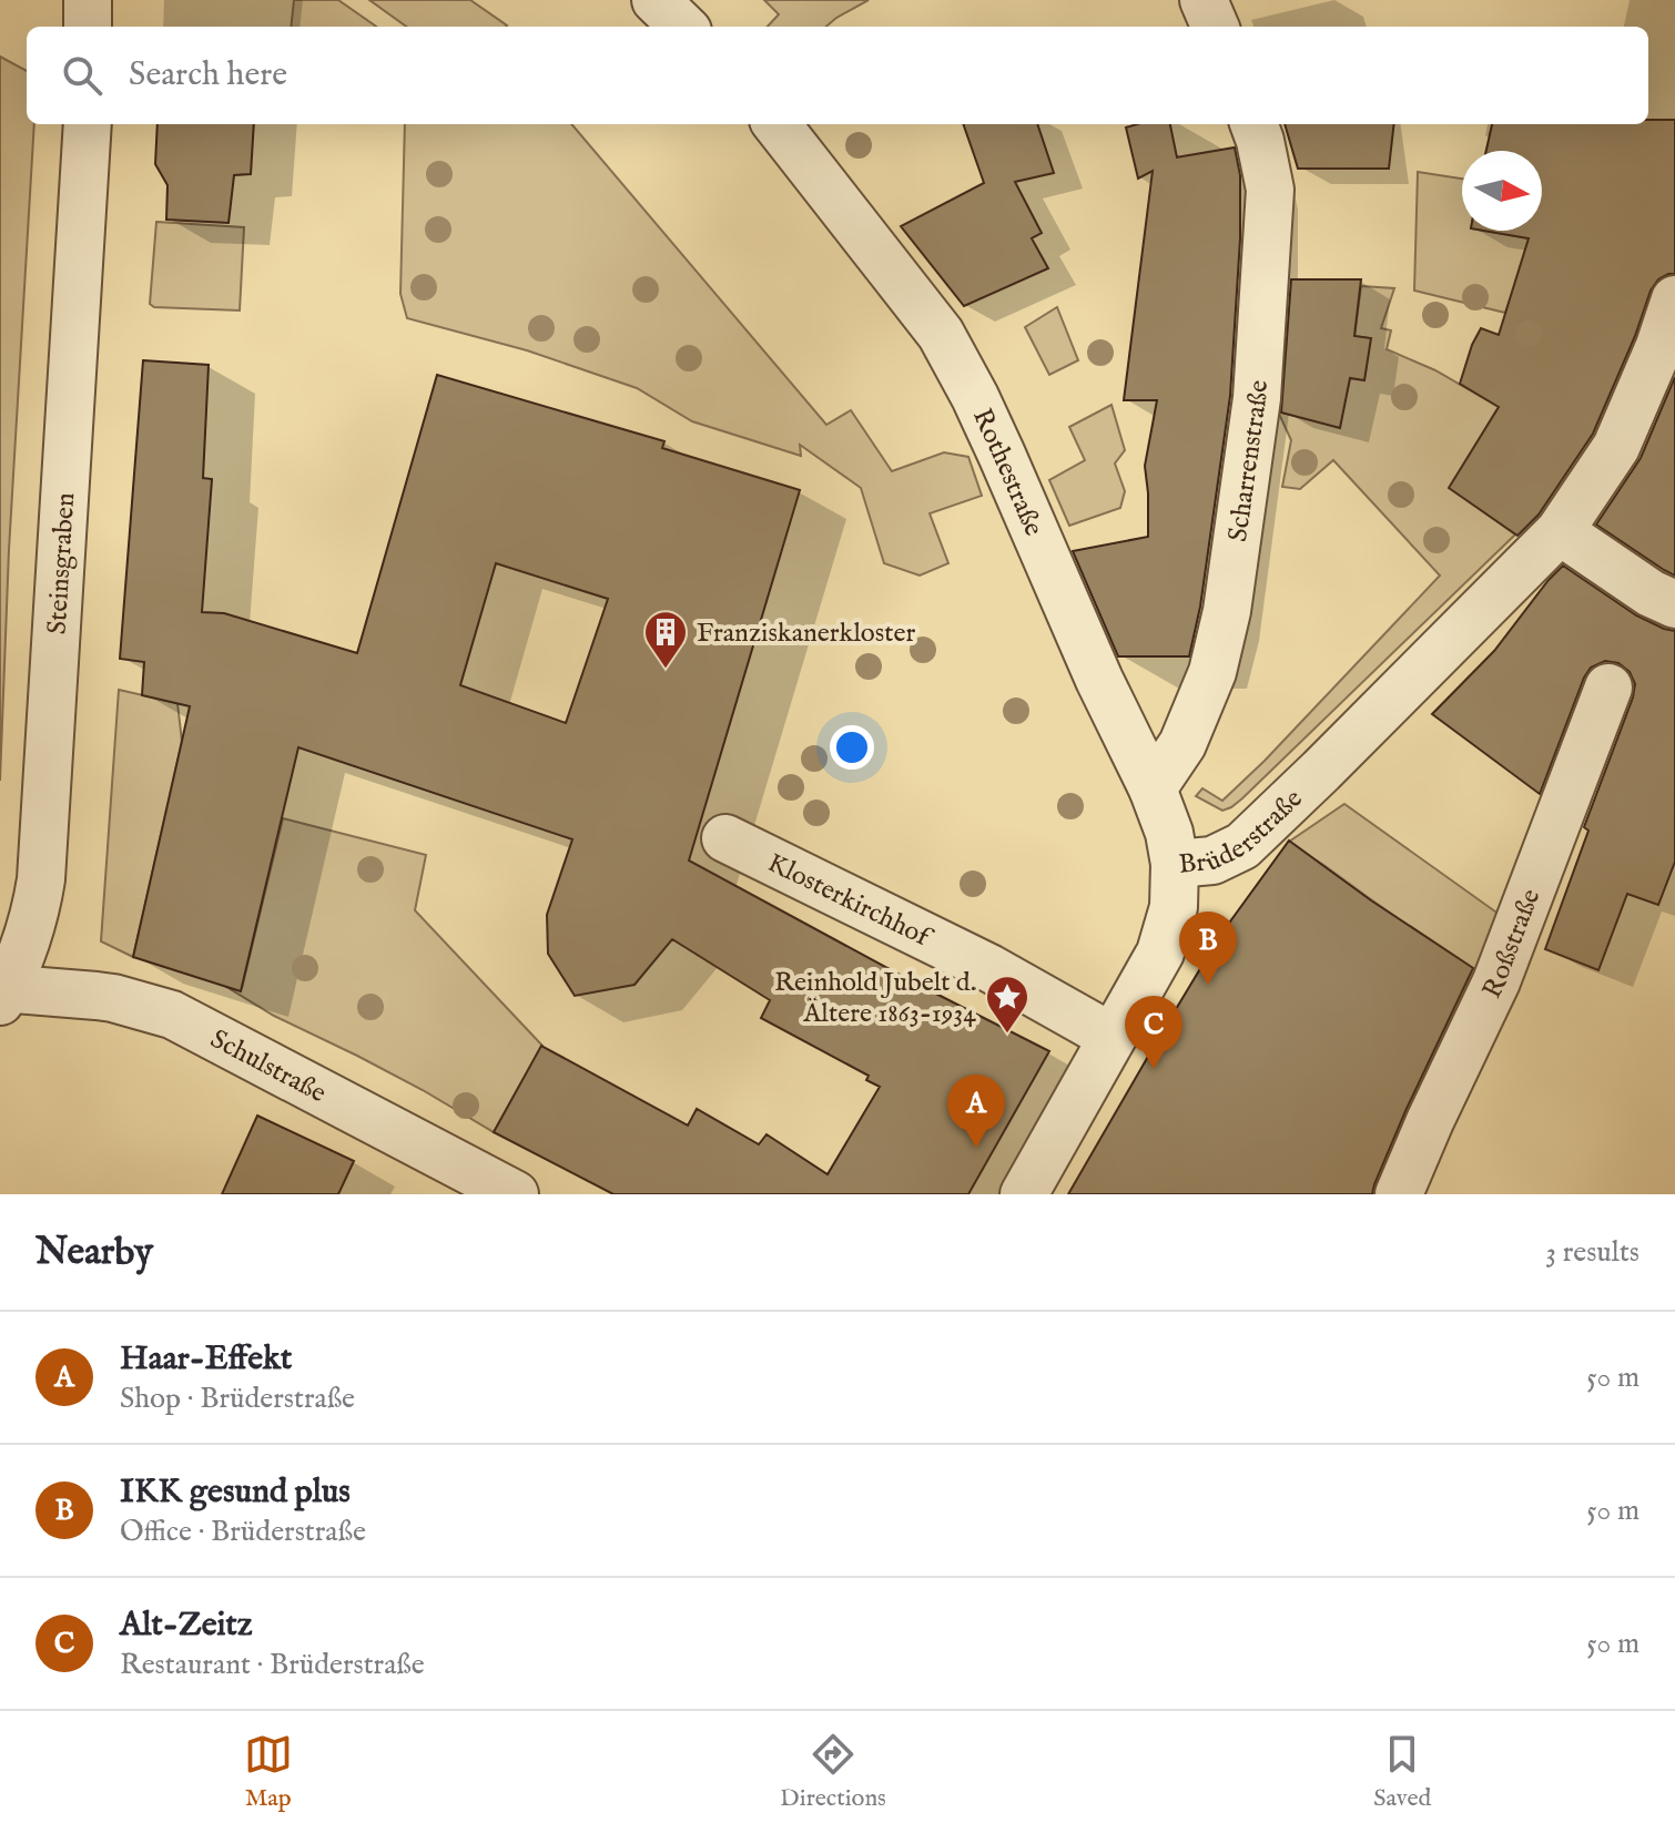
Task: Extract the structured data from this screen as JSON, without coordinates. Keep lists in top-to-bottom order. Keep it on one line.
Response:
{"streets":{"street":["Scharrenstraße","Rothestraße","Steinsgraben","Brüderstraße","Klosterkirchhof","Roßstraße","Schulstraße"]},"crossings":[["Scharrenstraße","Rothestraße"],["Rothestraße","Brüderstraße"],["Steinsgraben","Schulstraße"],["Brüderstraße","Klosterkirchhof"]],"places":{"building":["Franziskanerkloster"],"place":["Reinhold Jubelt d. Ältere 1863-1934"]},"north":"right","page":{"search":"Search here","pins":["B","C","A"],"heading":["Nearby","3 results"],"list":[{"mark":"A","name":"Haar-Effekt","note":"Shop · Brüderstraße","value":"50 m"},{"mark":"B","name":"IKK gesund plus","note":"Office · Brüderstraße","value":"50 m"},{"mark":"C","name":"Alt-Zeitz","note":"Restaurant · Brüderstraße","value":"50 m"}],"nav":["Map","Directions","Saved"]}}
